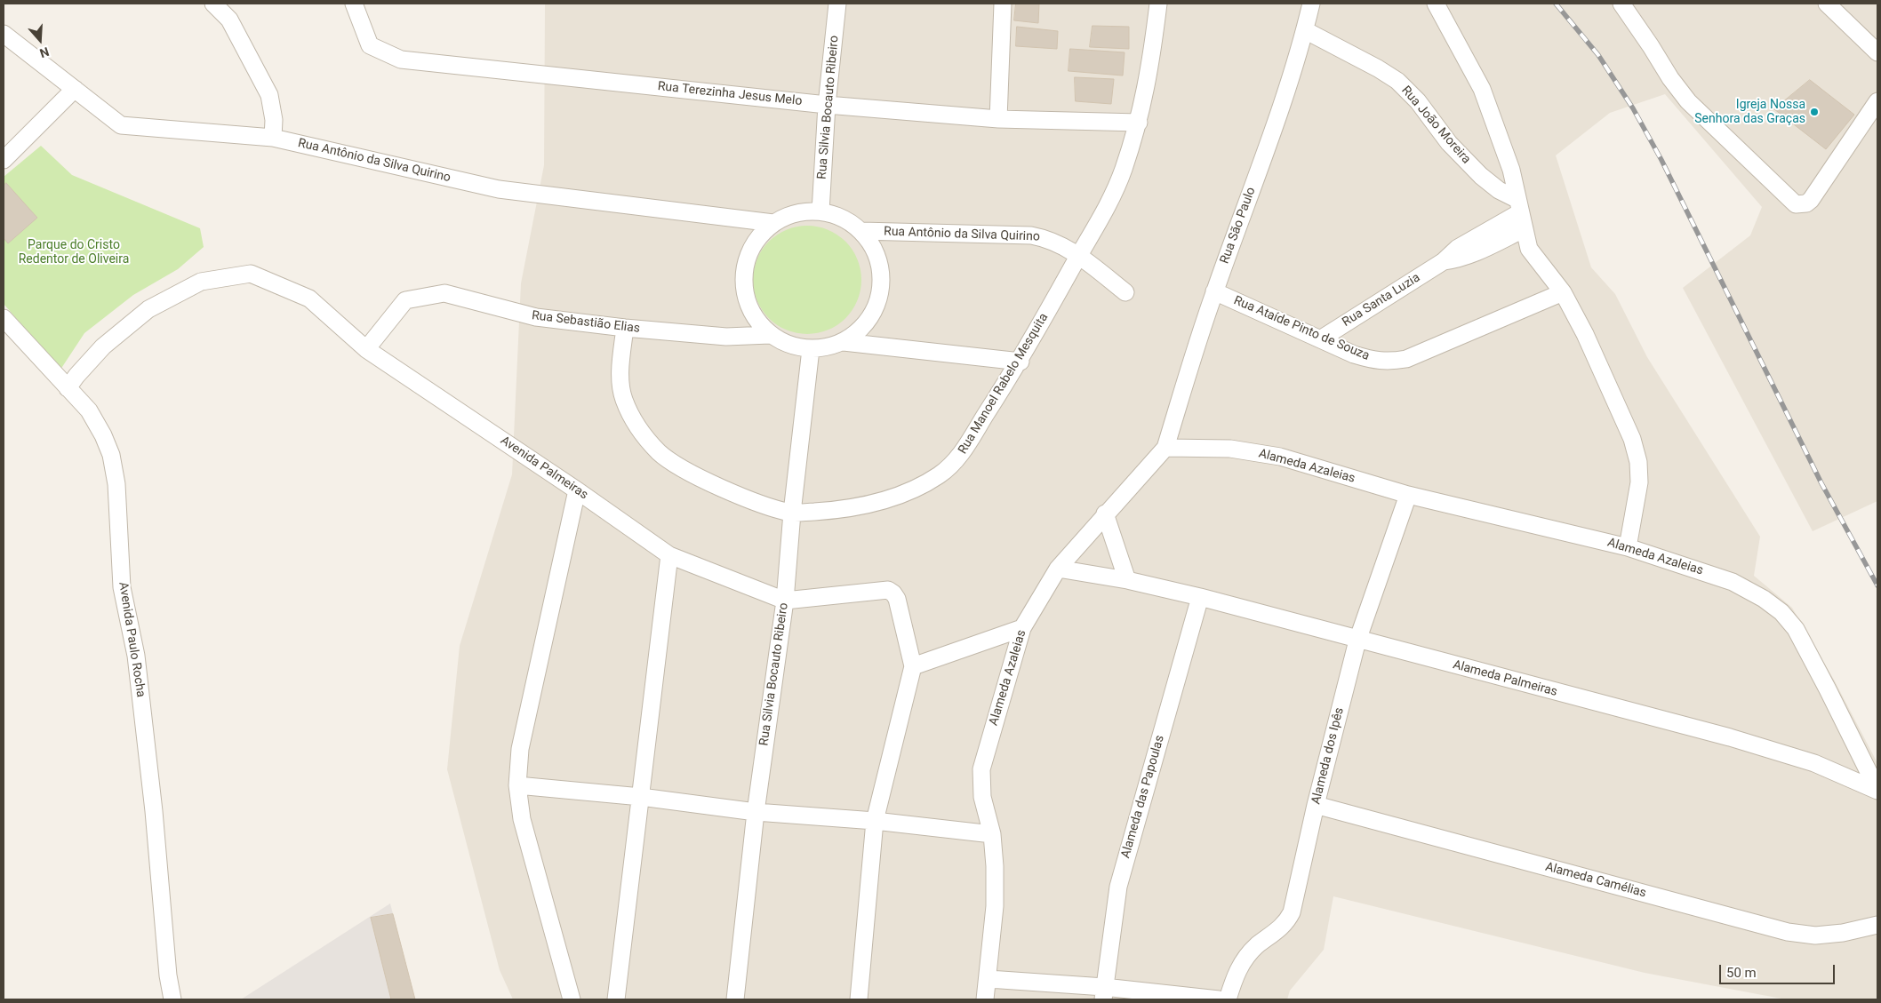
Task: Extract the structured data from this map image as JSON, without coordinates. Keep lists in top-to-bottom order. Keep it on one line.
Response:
{"streets":{"street":["Rua Terezinha Jesus Melo","Rua Silvia Bocauto Ribeiro","Rua João Moreira","Rua Antônio da Silva Quirino","Rua São Paulo","Rua Santa Luzia","Rua Sebastião Elias","Rua Ataíde Pinto de Souza","Rua Manoel Rabelo Mesquita","Alameda Azaleias","Avenida Palmeiras","Avenida Paulo Rocha","Alameda Palmeiras","Alameda dos Ipês","Alameda das Papoulas","Alameda Camélias"]},"crossings":[["Rua Terezinha Jesus Melo","Rua Silvia Bocauto Ribeiro"],["Rua Terezinha Jesus Melo","Rua Manoel Rabelo Mesquita"],["Rua Silvia Bocauto Ribeiro","Rua Antônio da Silva Quirino"],["Rua Silvia Bocauto Ribeiro","Rua Sebastião Elias"],["Rua Silvia Bocauto Ribeiro","Rua Manoel Rabelo Mesquita"],["Rua Silvia Bocauto Ribeiro","Avenida Palmeiras"],["Rua João Moreira","Rua São Paulo"],["Rua João Moreira","Rua Santa Luzia"],["Rua Antônio da Silva Quirino","Rua Sebastião Elias"],["Rua Antônio da Silva Quirino","Rua Manoel Rabelo Mesquita"],["Rua São Paulo","Rua Ataíde Pinto de Souza"],["Rua São Paulo","Alameda Azaleias"],["Rua Santa Luzia","Rua Ataíde Pinto de Souza"],["Rua Sebastião Elias","Rua Manoel Rabelo Mesquita"],["Rua Sebastião Elias","Avenida Palmeiras"],["Alameda Azaleias","Alameda Palmeiras"],["Alameda Azaleias","Alameda dos Ipês"],["Avenida Palmeiras","Avenida Paulo Rocha"],["Alameda Palmeiras","Alameda dos Ipês"],["Alameda Palmeiras","Alameda das Papoulas"],["Alameda dos Ipês","Alameda Camélias"]],"parks":["Parque do Cristo Redentor de Oliveira"],"places":["Igreja Nossa Senhora das Graças"],"scale_bar":"50 m","north":"bottom"}
